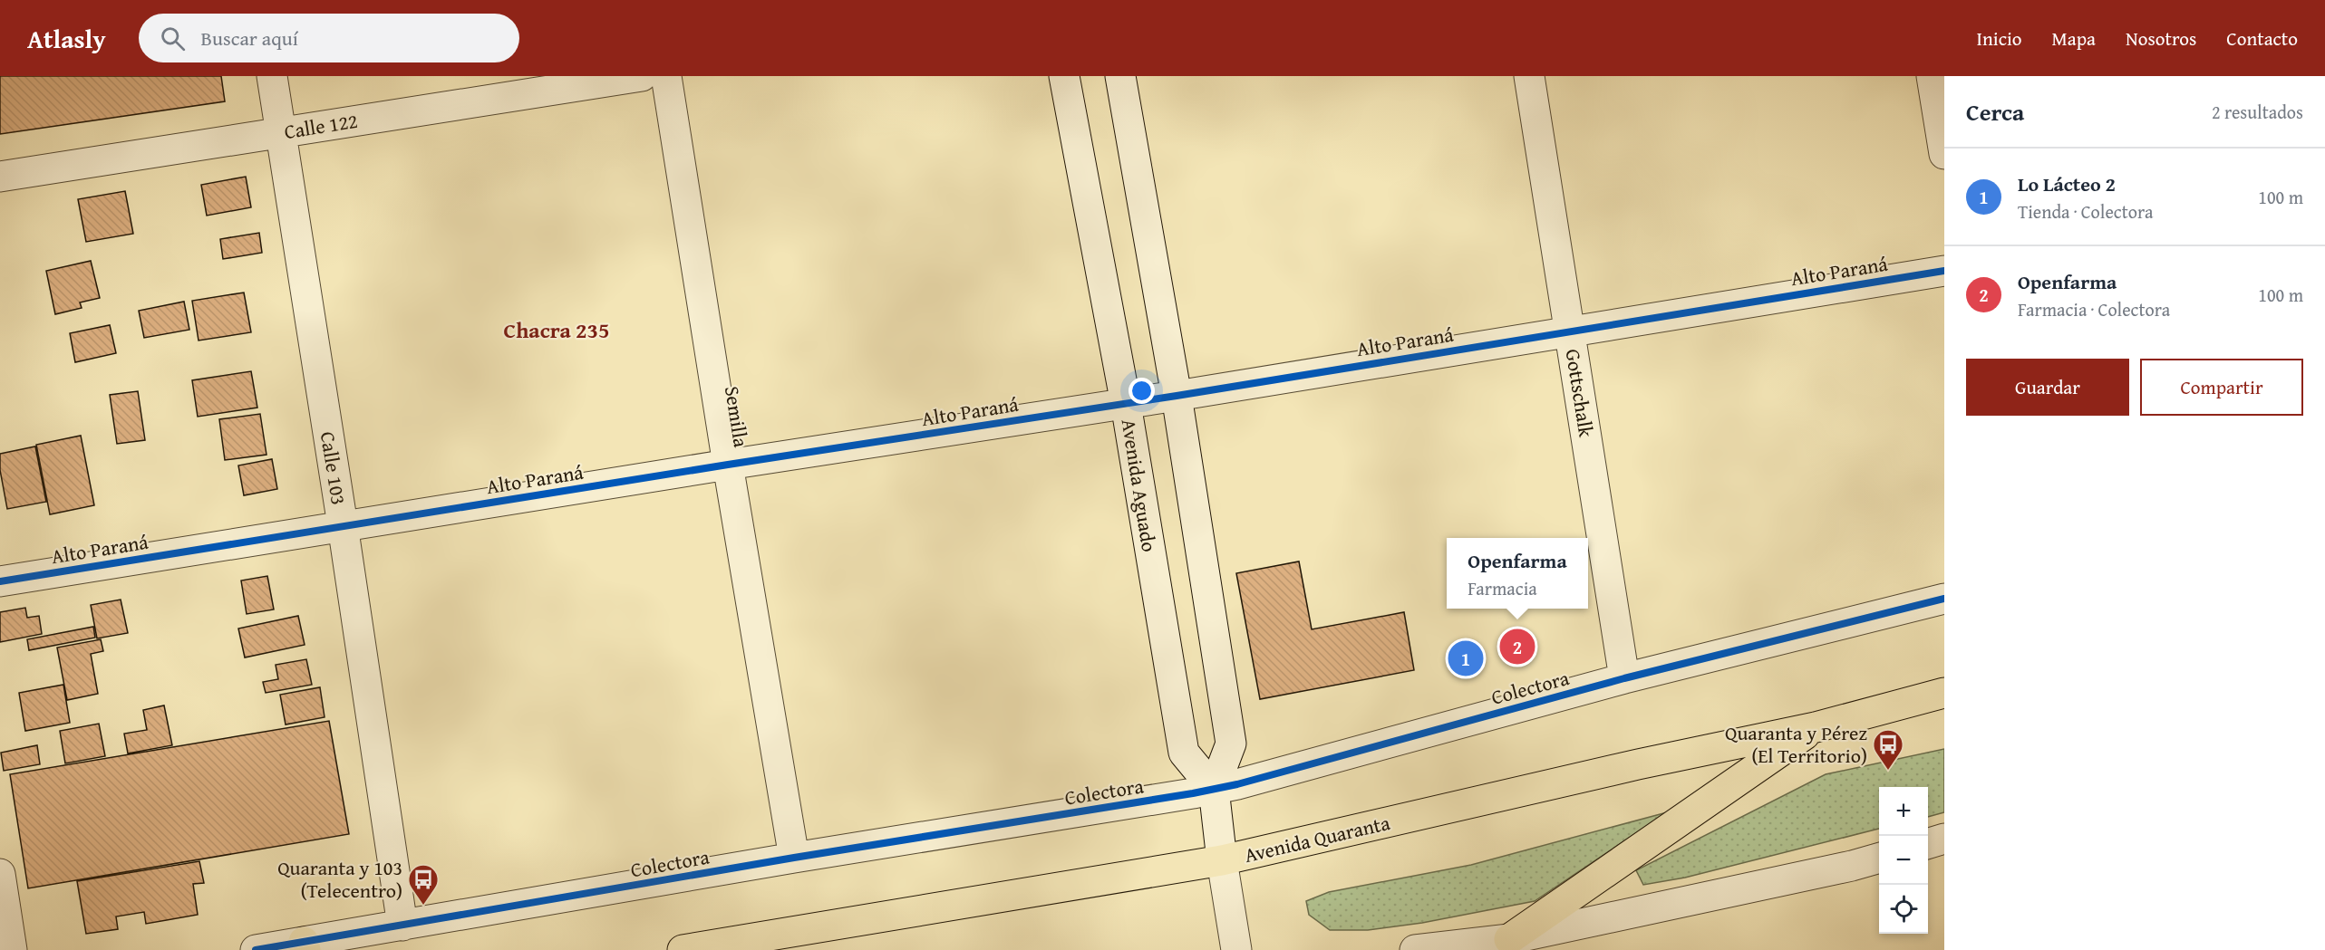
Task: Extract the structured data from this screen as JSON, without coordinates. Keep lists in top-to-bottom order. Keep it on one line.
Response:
{"streets":{"highway":["Avenida Quaranta"],"street":["Calle 122","Alto Paraná","Gottschalk","Semilla","Calle 103","Avenida Aguado","Colectora"]},"crossings":[["Calle 122","Calle 103"],["Alto Paraná","Gottschalk"],["Alto Paraná","Semilla"],["Alto Paraná","Calle 103"],["Alto Paraná","Avenida Aguado"],["Gottschalk","Colectora"],["Semilla","Colectora"],["Calle 103","Colectora"],["Avenida Aguado","Colectora"]],"districts":["Chacra 235"],"places":{"bus stop":["Quaranta y Pérez (El Territorio)","Quaranta y 103 (Telecentro)"]},"page":{"header":"Atlasly","search":"Buscar aquí","nav":["Inicio","Mapa","Nosotros","Contacto"],"heading":["Cerca","2 resultados"],"list":[{"mark":"1","name":"Lo Lácteo 2","note":"Tienda · Colectora","value":"100 m"},{"mark":"2","name":"Openfarma","note":"Farmacia · Colectora","value":"100 m"}],"buttons":["Guardar","Compartir"],"popup":["Openfarma","Farmacia"],"pins":["2","1"],"map_buttons":["+","−"]}}
